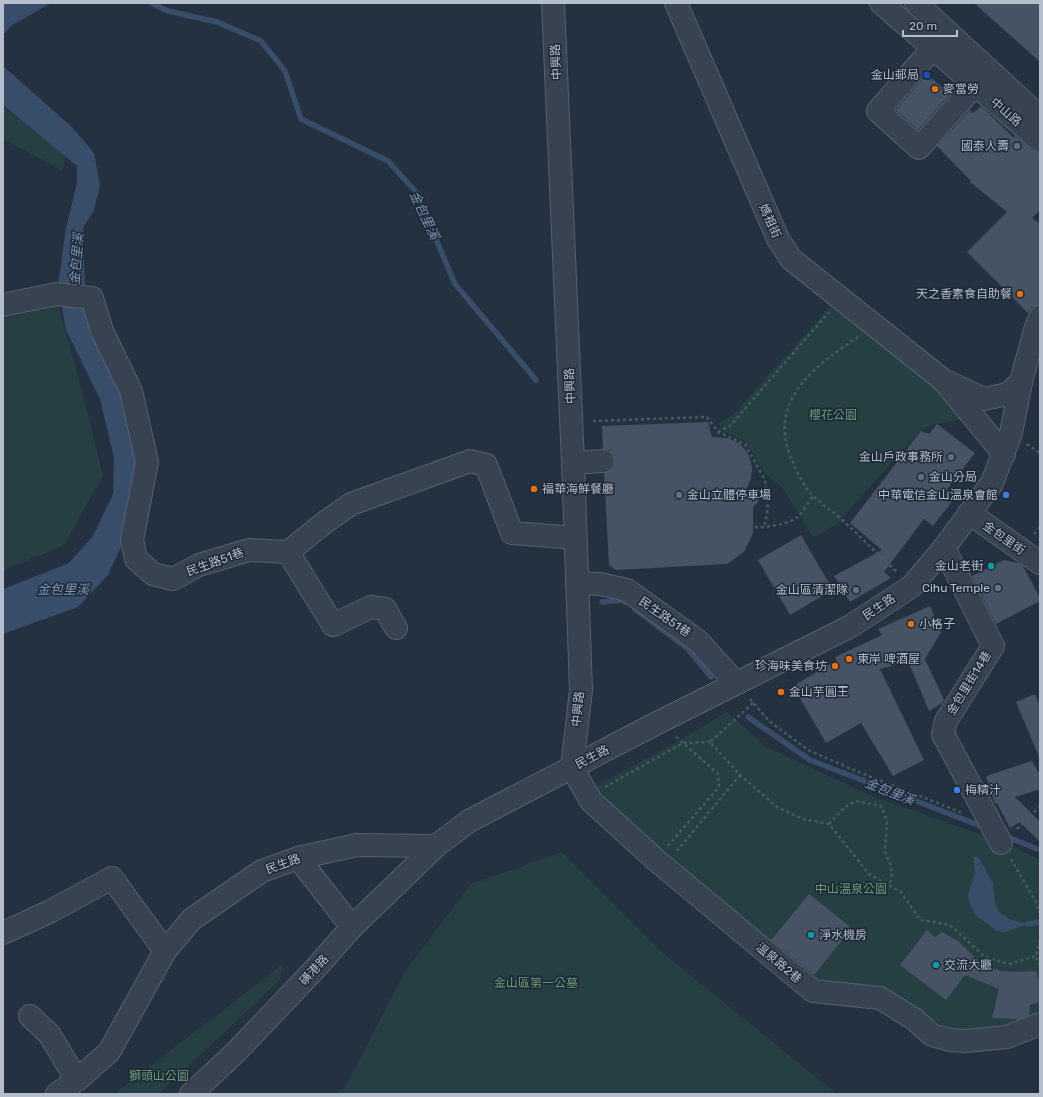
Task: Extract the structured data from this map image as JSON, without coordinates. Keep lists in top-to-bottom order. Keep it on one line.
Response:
{"streets":{"street":["中興路","中山路","媽祖街","金包里街","民生路51巷","民生路","金包里街14巷","溫泉路2巷","磺港路"]},"crossings":[["中興路","民生路51巷"],["中興路","民生路"],["中興路","溫泉路2巷"],["媽祖街","民生路"],["金包里街","民生路"],["民生路51巷","民生路"],["民生路","金包里街14巷"],["民生路","溫泉路2巷"],["民生路","磺港路"]],"water":["金包里溪"],"parks":["櫻花公園","中山溫泉公園","金山區第一公墓","獅頭山公園"],"places":{"transit":["金山郵局"],"other":["麥當勞","國泰人壽","天之香素食自助餐","金山戶政事務所","金山分局","福華海鮮餐廳","金山立體停車場","中華電信金山溫泉會館","金山老街","Cihu Temple","金山區清潔隊","小格子","東岸 啤酒屋","珍海味美食坊","金山芋圓王","梅精汁","淨水機房","交流大廳"]},"scale_bar":"20 m"}
